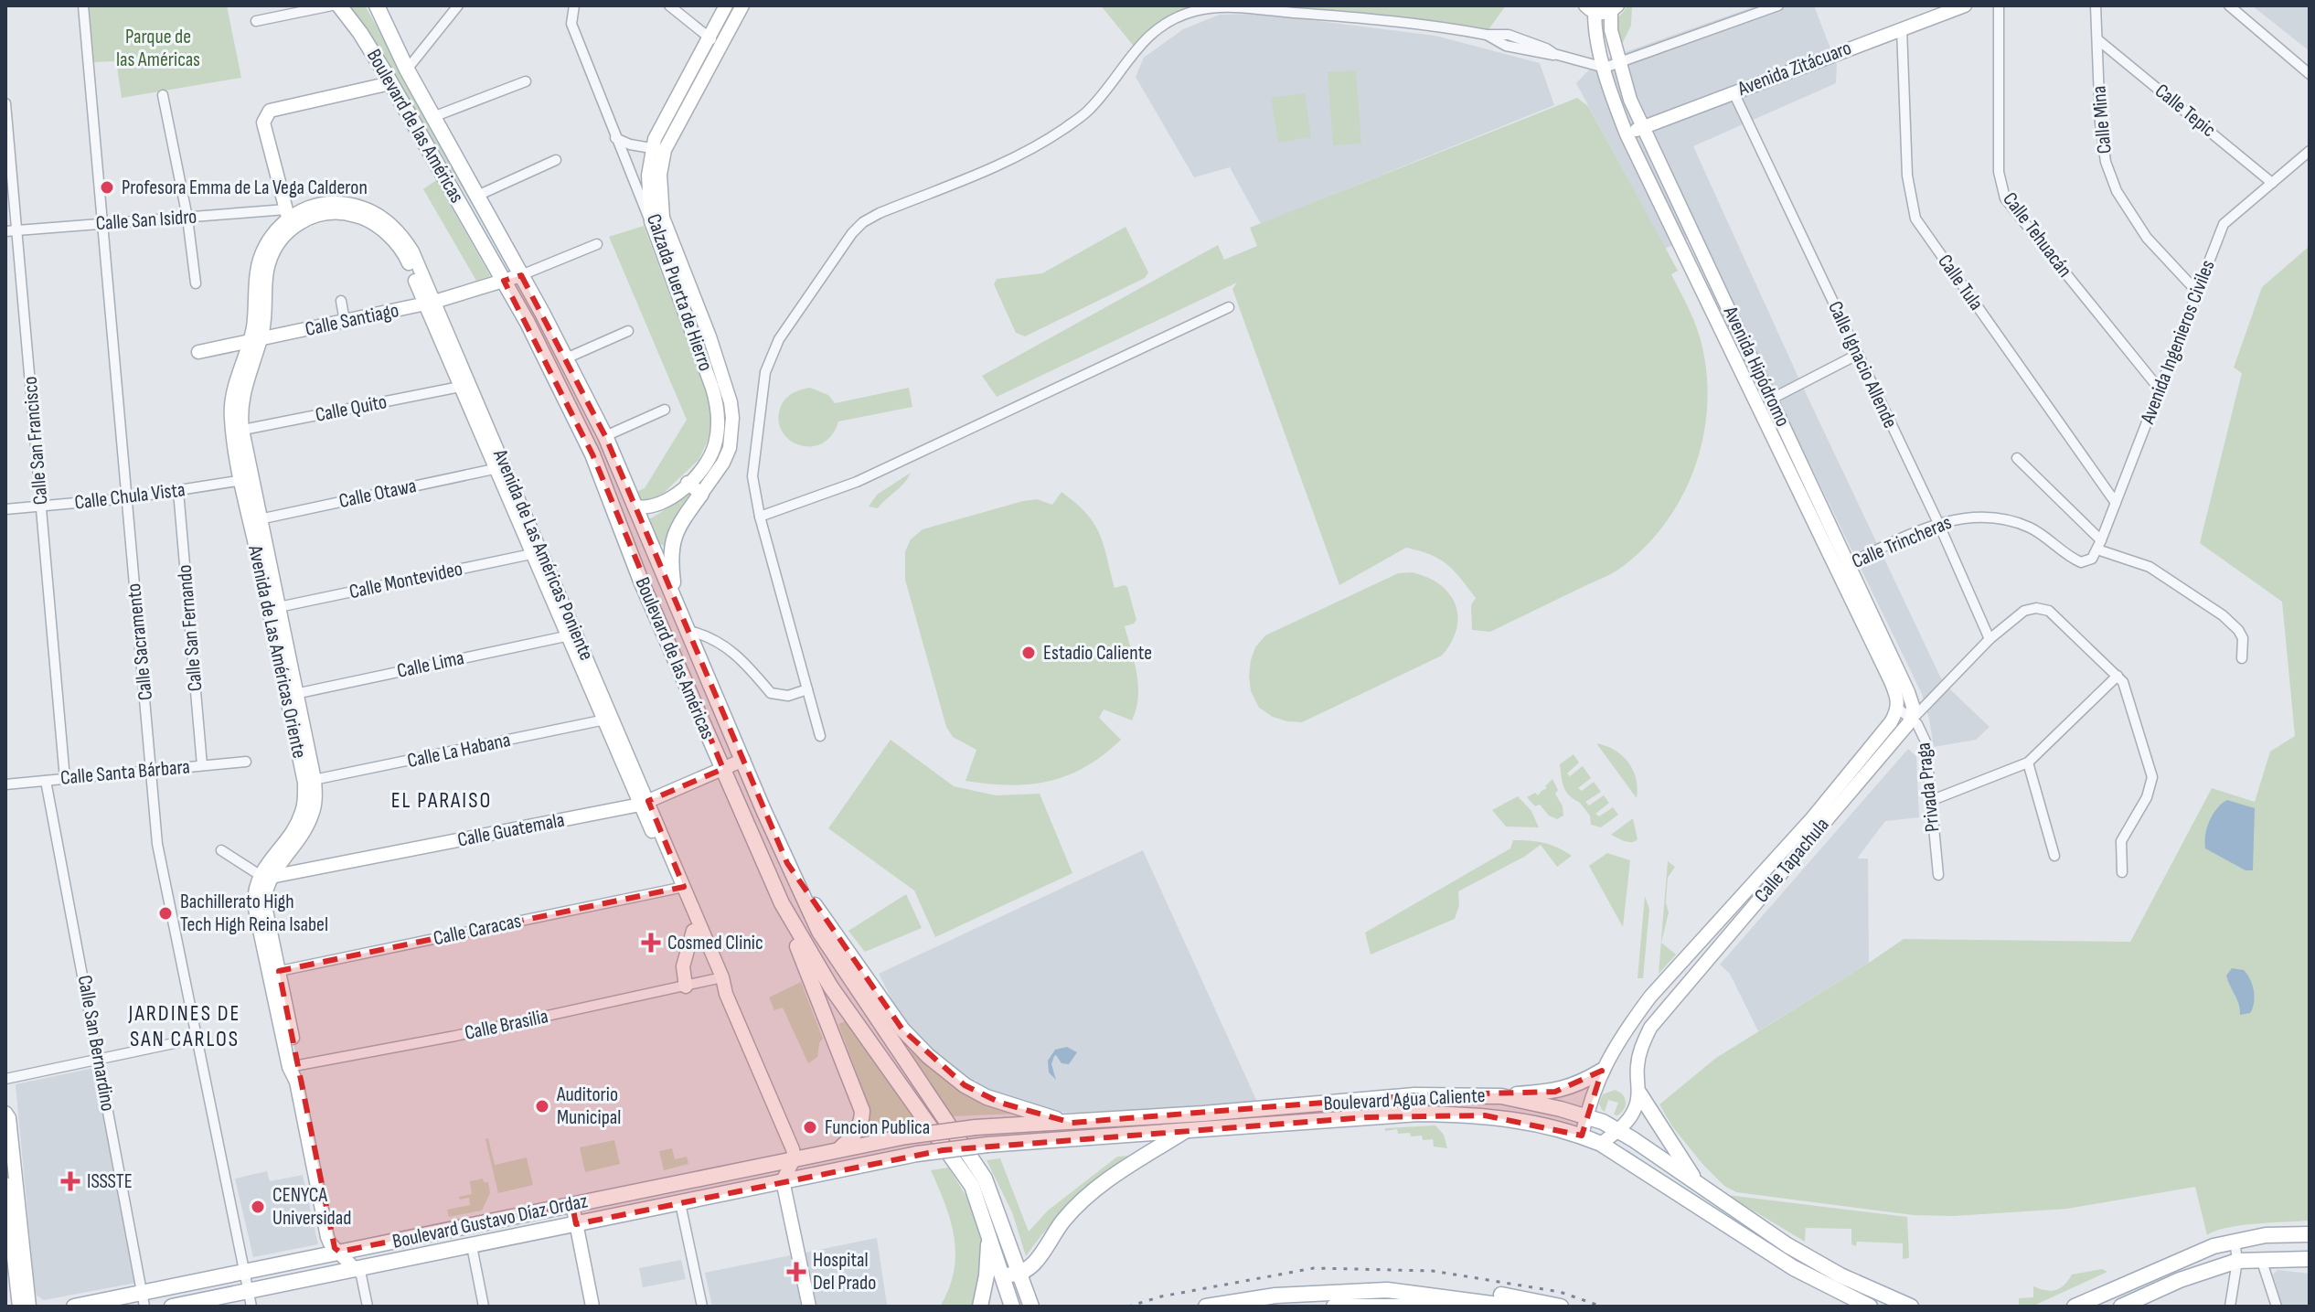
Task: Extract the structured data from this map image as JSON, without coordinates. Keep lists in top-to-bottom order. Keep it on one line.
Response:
{"streets":{"main road":["Boulevard de las Américas","Boulevard Agua Caliente","Boulevard Gustavo Díaz Ordaz"],"street":["Avenida Zitácuaro","Calle Tepic","Calle Mina","Calle San Isidro","Calle Tehuacán","Calle Tula","Calzada Puerta de Hierro","Calle Santiago","Avenida Ingenieros Civiles","Calle Ignacio Allende","Avenida Hipódromo","Calle Quito","Calle San Francisco","Calle Otawa","Calle Chula Vista","Calle Trincheras","Avenida de Las Américas Poniente","Calle Montevideo","Calle San Fernando","Calle Sacramento","Avenida de Las Américas Oriente","Calle Lima","Calle La Habana","Calle Santa Bárbara","Privada Praga","Calle Guatemala","Calle Tapachula","Calle Caracas","Calle Brasilia","Calle San Bernardino"]},"crossings":[["Avenida Zitácuaro","Calle Tula"],["Avenida Zitácuaro","Calle Ignacio Allende"],["Avenida Zitácuaro","Avenida Hipódromo"],["Calle Tepic","Calle Mina"],["Calle Tepic","Avenida Ingenieros Civiles"],["Calle Mina","Avenida Ingenieros Civiles"],["Boulevard de las Américas","Calzada Puerta de Hierro"],["Boulevard de las Américas","Calle Santiago"],["Boulevard de las Américas","Calle Guatemala"],["Calle San Isidro","Calle San Francisco"],["Calle San Isidro","Avenida de Las Américas Poniente"],["Calle San Isidro","Calle Sacramento"],["Calle San Isidro","Avenida de Las Américas Oriente"],["Calle Tehuacán","Avenida Ingenieros Civiles"],["Calle Tula","Avenida Ingenieros Civiles"],["Calle Santiago","Avenida de Las Américas Poniente"],["Calle Santiago","Avenida de Las Américas Oriente"],["Avenida Ingenieros Civiles","Calle Trincheras"],["Calle Ignacio Allende","Calle Trincheras"],["Calle Ignacio Allende","Calle Tapachula"],["Avenida Hipódromo","Calle Trincheras"],["Avenida Hipódromo","Privada Praga"],["Avenida Hipódromo","Calle Tapachula"],["Calle Quito","Avenida de Las Américas Poniente"],["Calle Quito","Avenida de Las Américas Oriente"],["Calle San Francisco","Calle Chula Vista"],["Calle San Francisco","Calle Santa Bárbara"],["Calle Otawa","Avenida de Las Américas Poniente"],["Calle Otawa","Avenida de Las Américas Oriente"],["Calle Chula Vista","Calle San Fernando"],["Calle Chula Vista","Calle Sacramento"],["Calle Chula Vista","Avenida de Las Américas Oriente"],["Avenida de Las Américas Poniente","Calle Montevideo"],["Avenida de Las Américas Poniente","Avenida de Las Américas Oriente"],["Avenida de Las Américas Poniente","Calle Lima"],["Avenida de Las Américas Poniente","Calle La Habana"],["Avenida de Las Américas Poniente","Calle Guatemala"],["Avenida de Las Américas Poniente","Calle Caracas"],["Avenida de Las Américas Poniente","Calle Brasilia"],["Avenida de Las Américas Poniente","Boulevard Gustavo Díaz Ordaz"],["Calle Montevideo","Avenida de Las Américas Oriente"],["Calle San Fernando","Calle Santa Bárbara"],["Calle Sacramento","Calle Santa Bárbara"],["Calle Sacramento","Boulevard Gustavo Díaz Ordaz"],["Avenida de Las Américas Oriente","Calle Lima"],["Avenida de Las Américas Oriente","Calle La Habana"],["Avenida de Las Américas Oriente","Calle Guatemala"],["Avenida de Las Américas Oriente","Calle Caracas"],["Avenida de Las Américas Oriente","Calle Brasilia"],["Avenida de Las Américas Oriente","Boulevard Gustavo Díaz Ordaz"],["Calle Santa Bárbara","Calle San Bernardino"],["Privada Praga","Calle Tapachula"],["Calle Tapachula","Boulevard Agua Caliente"],["Calle San Bernardino","Boulevard Gustavo Díaz Ordaz"],["Boulevard Agua Caliente","Boulevard Gustavo Díaz Ordaz"]],"districts":["EL PARAISO","JARDINES DE SAN CARLOS"],"parks":["Parque de las Américas"],"places":{"other":["Profesora Emma de La Vega Calderon","Estadio Caliente","Bachillerato High Tech High Reina Isabel","Auditorio Municipal","Funcion Publica","CENYCA Universidad"],"health":["Cosmed Clinic","ISSSTE","Hospital Del Prado"]}}
